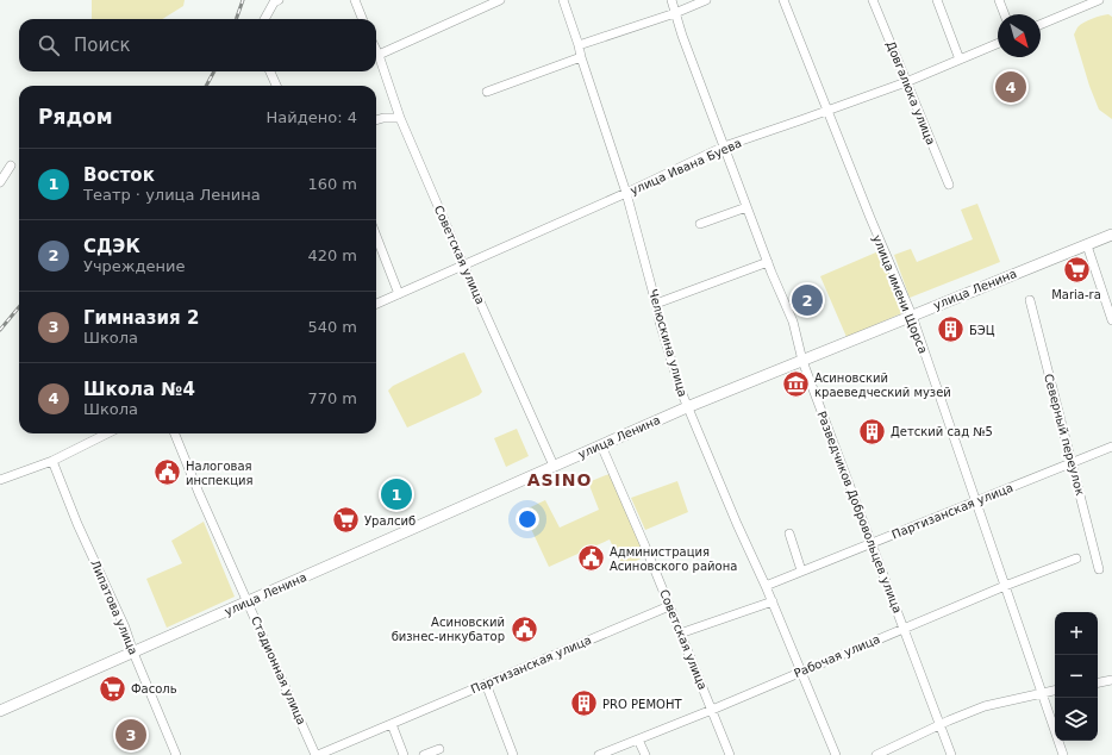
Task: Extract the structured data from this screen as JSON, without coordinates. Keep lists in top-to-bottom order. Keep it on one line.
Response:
{"streets":{"main road":["улица Ленина"],"street":["Довгалюка улица","улица Ивана Буева","Советская улица","улица имени Щорса","Челюскина улица","Северный переулок","Партизанская улица","Разведчиков Добровольцев улица","Липатова улица","Рабочая улица","Стадионная улица"]},"crossings":[["Довгалюка улица","улица Ивана Буева"],["улица Ивана Буева","Советская улица"],["улица Ивана Буева","улица имени Щорса"],["улица Ивана Буева","Челюскина улица"],["улица Ивана Буева","Разведчиков Добровольцев улица"],["Советская улица","улица Ленина"],["Советская улица","Партизанская улица"],["Советская улица","Рабочая улица"],["улица Ленина","улица имени Щорса"],["улица Ленина","Челюскина улица"],["улица Ленина","Разведчиков Добровольцев улица"],["улица Ленина","Липатова улица"],["улица Ленина","Стадионная улица"],["улица имени Щорса","Партизанская улица"],["улица имени Щорса","Рабочая улица"],["Челюскина улица","Партизанская улица"],["Челюскина улица","Рабочая улица"],["Северный переулок","Партизанская улица"],["Партизанская улица","Разведчиков Добровольцев улица"],["Партизанская улица","Стадионная улица"],["Разведчиков Добровольцев улица","Рабочая улица"]],"districts":["ASINO"],"places":{"supermarket":["Maria-ra","Уралсиб","Фасоль"],"building":["БЭЦ","Детский сад №5","PRO РЕМОНТ"],"museum":["Асиновский краеведческий музей"],"public building":["Налоговая инспекция","Администрация Асиновского района","Асиновский бизнес-инкубатор"]},"north":"bottom right","page":{"search":"Поиск","pins":["4","2","1","3"],"heading":["Рядом","Найдено: 4"],"list":[{"mark":"1","name":"Восток","note":"Театр · улица Ленина","value":"160 m"},{"mark":"2","name":"СДЭК","note":"Учреждение","value":"420 m"},{"mark":"3","name":"Гимназия 2","note":"Школа","value":"540 m"},{"mark":"4","name":"Школа №4","note":"Школа","value":"770 m"}],"map_buttons":["+","−"]}}
